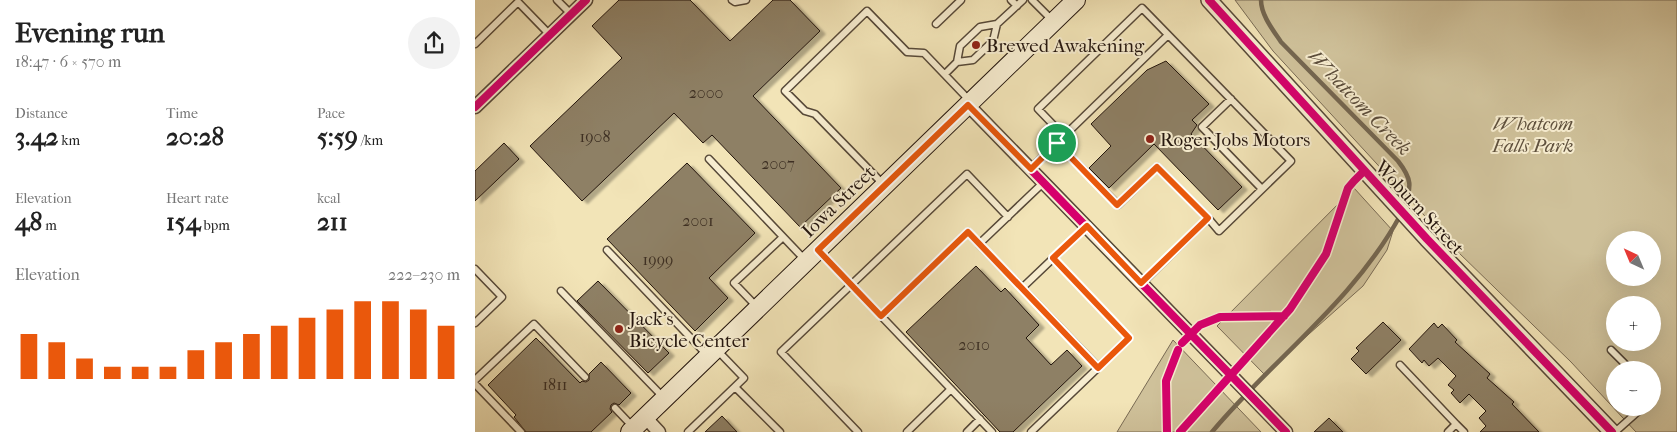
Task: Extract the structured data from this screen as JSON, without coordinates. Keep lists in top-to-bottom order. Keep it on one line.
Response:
{"streets":{"main road":["Iowa Street"],"street":["Woburn Street"]},"water":["Whatcom Creek"],"parks":["Whatcom Falls Park"],"places":["Brewed Awakening","Roger Jobs Motors","Jack's Bicycle Center"],"house_numbers":["2000","1908","2007","2001","1999","2010","1811"],"north":"top left","page":{"heading":["Evening run","18:47 · 6 × 570 m"],"stats":[["Distance","3.42 km"],["Time","20:28"],["Pace","5:59 /km"],["Elevation","48 m"],["Heart rate","154 bpm"],["kcal","211"]],"map_buttons":["+","−"],"chart":["Elevation","222–230 m"]}}
